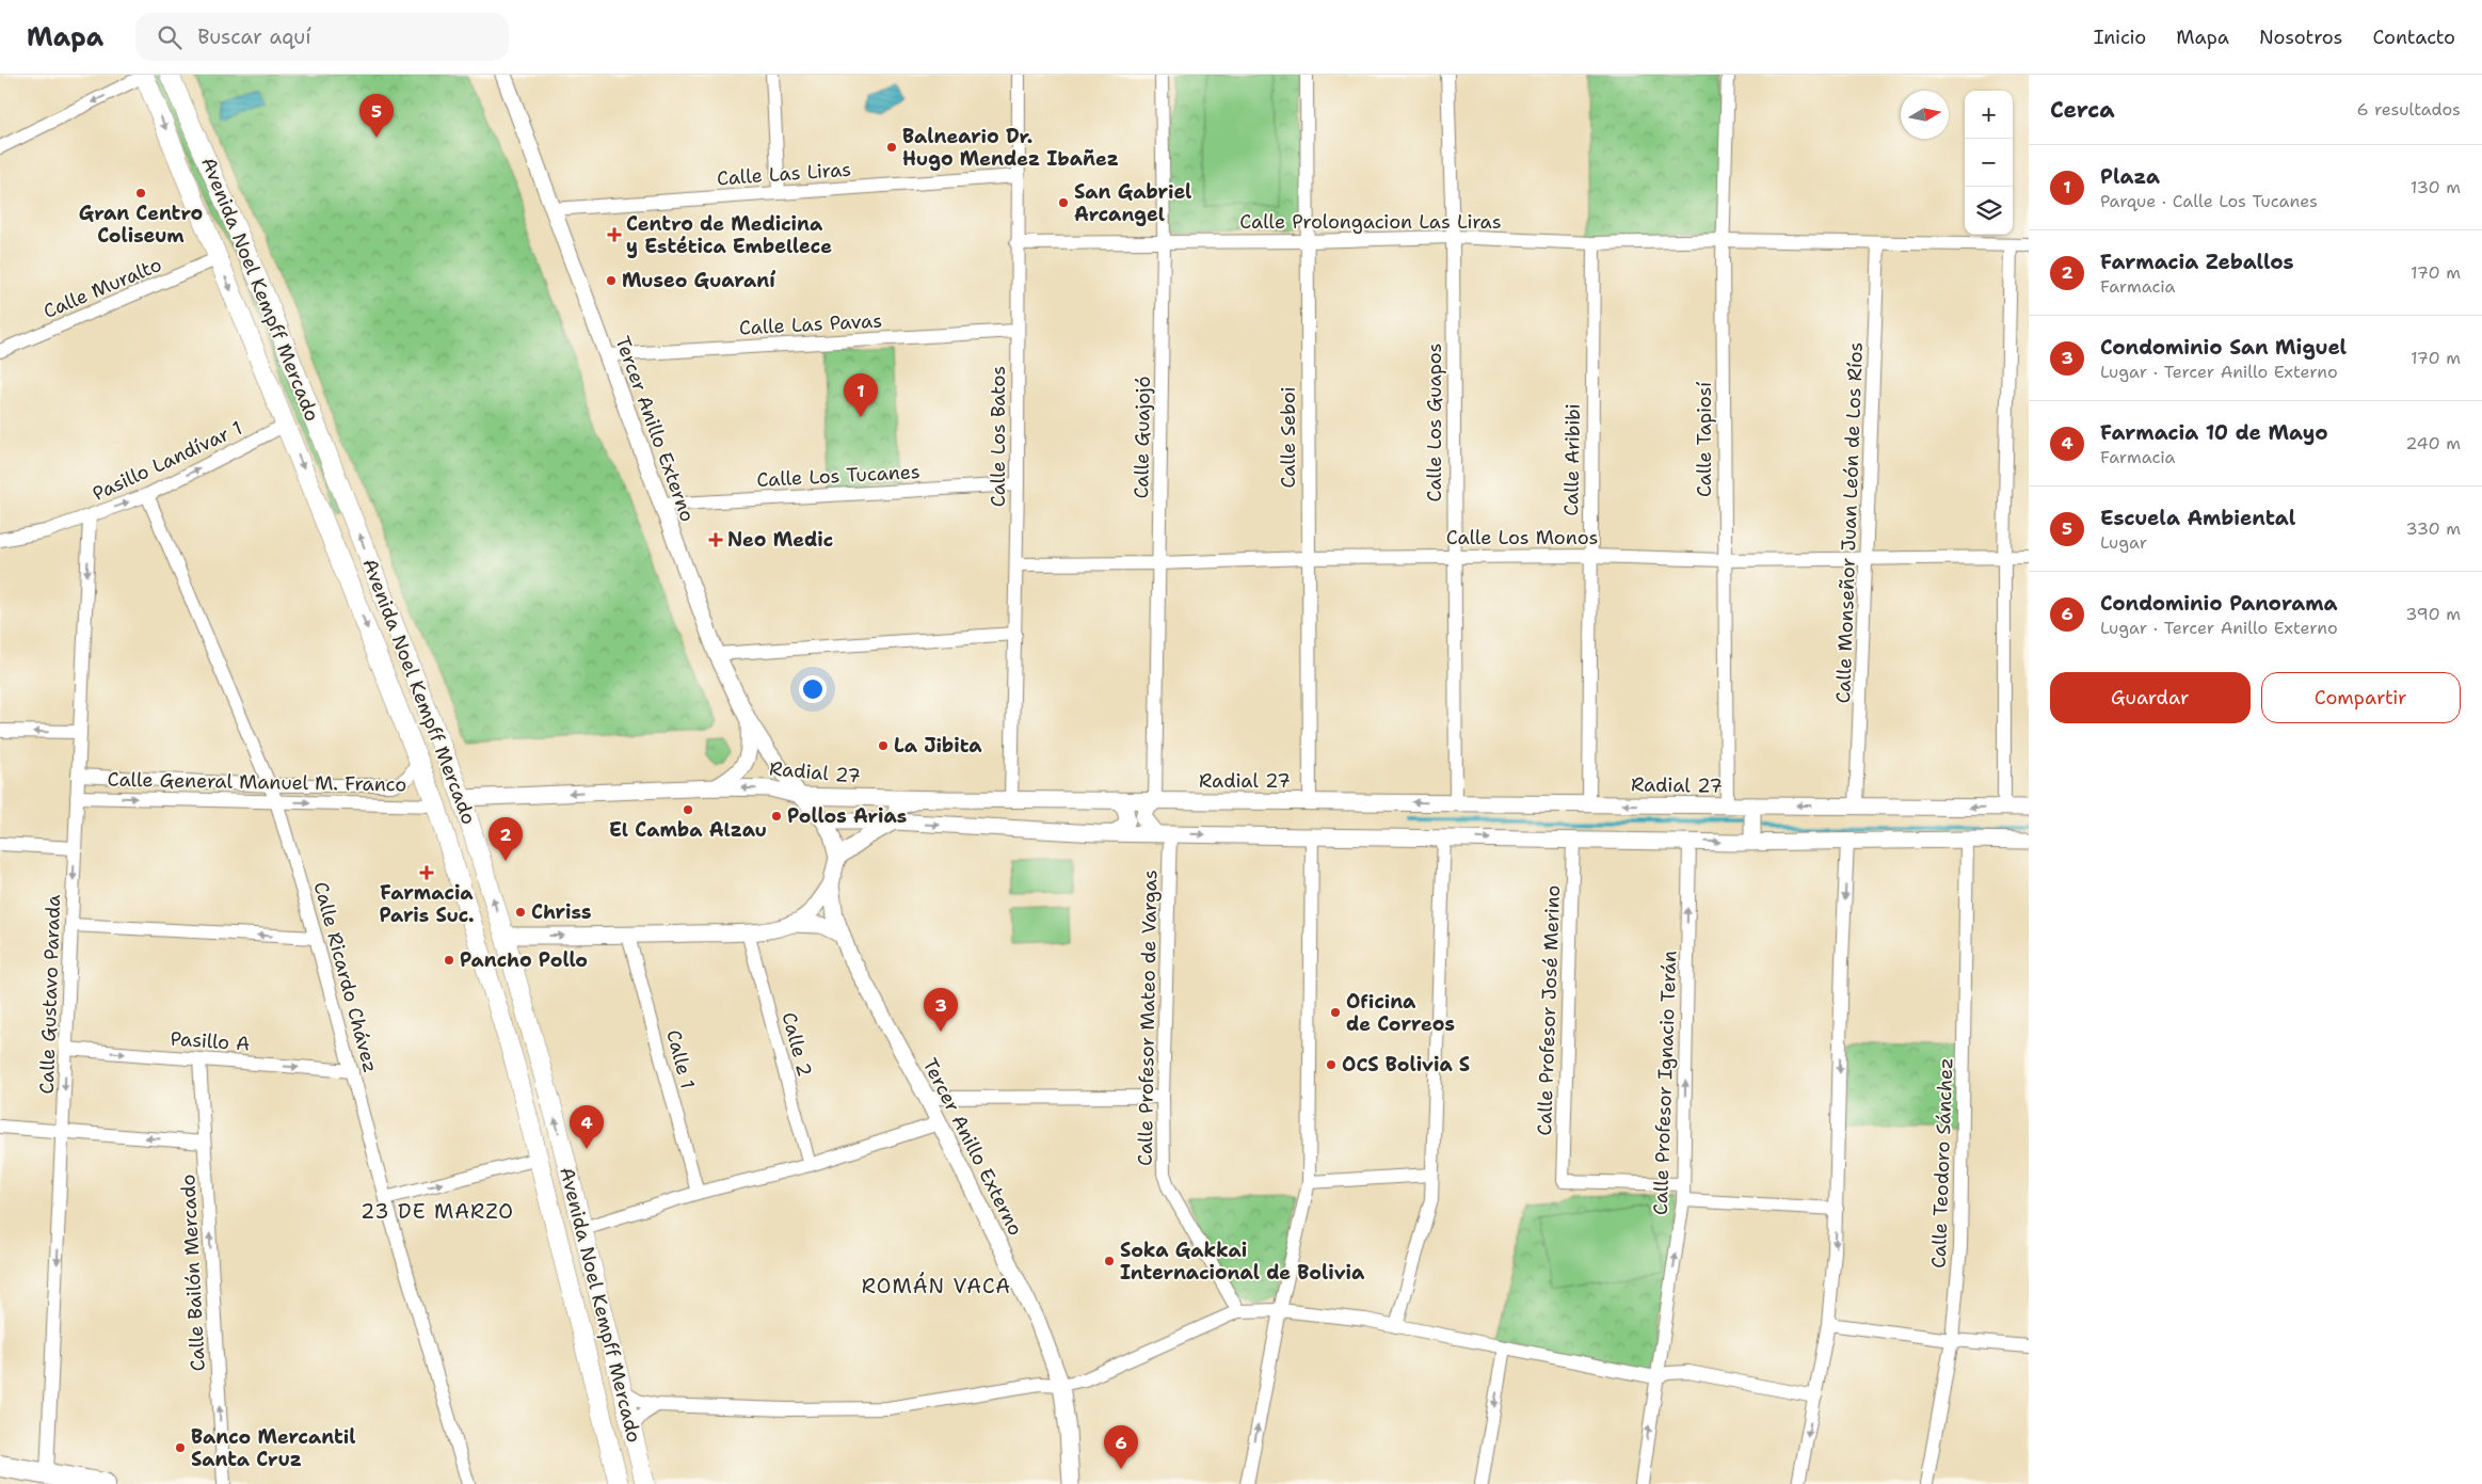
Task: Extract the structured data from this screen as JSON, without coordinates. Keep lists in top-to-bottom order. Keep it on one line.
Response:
{"streets":{"main road":["Avenida Noel Kempff Mercado"],"street":["Calle Las Liras","Calle Prolongacion Las Liras","Calle Muralto","Calle Las Pavas","Calle Los Guapos","Tercer Anillo Externo","Calle Los Batos","Calle Guajojó","Calle Seboi","Calle Tapiosí","Calle Aribibi","Pasillo Landívar 1","Calle Los Tucanes","Calle Monseñor Juan León de Los Ríos","Calle Los Monos","Radial 27","Calle General Manuel M. Franco","Calle Ricardo Chávez","Calle Gustavo Parada","Calle Profesor José Merino","Calle Profesor Mateo de Vargas","Pasillo A","Calle 2","Calle 1","Calle Profesor Ignacio Terán","Calle Teodoro Sánchez","Calle Bailón Mercado"]},"crossings":[["Calle Las Liras","Tercer Anillo Externo"],["Calle Las Liras","Calle Los Batos"],["Calle Prolongacion Las Liras","Calle Los Guapos"],["Calle Prolongacion Las Liras","Calle Los Batos"],["Calle Prolongacion Las Liras","Calle Guajojó"],["Calle Prolongacion Las Liras","Calle Seboi"],["Calle Prolongacion Las Liras","Calle Tapiosí"],["Calle Prolongacion Las Liras","Calle Aribibi"],["Calle Prolongacion Las Liras","Calle Monseñor Juan León de Los Ríos"],["Calle Muralto","Avenida Noel Kempff Mercado"],["Avenida Noel Kempff Mercado","Pasillo Landívar 1"],["Avenida Noel Kempff Mercado","Radial 27"],["Avenida Noel Kempff Mercado","Calle General Manuel M. Franco"],["Calle Las Pavas","Tercer Anillo Externo"],["Calle Las Pavas","Calle Los Batos"],["Calle Los Guapos","Calle Los Monos"],["Calle Los Guapos","Radial 27"],["Tercer Anillo Externo","Calle Los Tucanes"],["Tercer Anillo Externo","Radial 27"],["Calle Los Batos","Calle Los Tucanes"],["Calle Los Batos","Calle Los Monos"],["Calle Los Batos","Radial 27"],["Calle Guajojó","Calle Los Monos"],["Calle Guajojó","Radial 27"],["Calle Seboi","Calle Los Monos"],["Calle Seboi","Radial 27"],["Calle Tapiosí","Calle Los Monos"],["Calle Tapiosí","Radial 27"],["Calle Aribibi","Calle Los Monos"],["Calle Aribibi","Radial 27"],["Pasillo Landívar 1","Calle Ricardo Chávez"],["Pasillo Landívar 1","Calle Gustavo Parada"],["Calle Monseñor Juan León de Los Ríos","Calle Los Monos"],["Calle Monseñor Juan León de Los Ríos","Radial 27"],["Calle General Manuel M. Franco","Calle Ricardo Chávez"],["Calle General Manuel M. Franco","Calle Gustavo Parada"],["Calle Ricardo Chávez","Pasillo A"],["Calle Gustavo Parada","Pasillo A"],["Calle Profesor José Merino","Calle Profesor Ignacio Terán"],["Pasillo A","Calle Bailón Mercado"]],"one_way":["Pasillo Landívar 1","Calle Gustavo Parada","Calle Profesor Ignacio Terán","Calle Bailón Mercado"],"districts":["23 DE MARZO","ROMÁN VACA"],"places":{"other":["Balneario Dr. Hugo Mendez Ibañez","Gran Centro Coliseum","San Gabriel Arcangel","Museo Guaraní","La Jibita","El Camba Alzau","Pollos Arias","Chriss","Pancho Pollo","Oficina de Correos","OCS Bolivia S","Soka Gakkai Internacional de Bolivia","Banco Mercantil Santa Cruz"],"health":["Centro de Medicina y Estética Embellece","Neo Medic","Farmacia Paris Suc."]},"north":"right","page":{"header":"Mapa","search":"Buscar aquí","nav":["Inicio","Mapa","Nosotros","Contacto"],"heading":["Cerca","6 resultados"],"map_buttons":["+","−"],"pins":["5","1","2","3","4","6"],"list":[{"mark":"1","name":"Plaza","note":"Parque · Calle Los Tucanes","value":"130 m"},{"mark":"2","name":"Farmacia Zeballos","note":"Farmacia","value":"170 m"},{"mark":"3","name":"Condominio San Miguel","note":"Lugar · Tercer Anillo Externo","value":"170 m"},{"mark":"4","name":"Farmacia 10 de Mayo","note":"Farmacia","value":"240 m"},{"mark":"5","name":"Escuela Ambiental","note":"Lugar","value":"330 m"},{"mark":"6","name":"Condominio Panorama","note":"Lugar · Tercer Anillo Externo","value":"390 m"}],"buttons":["Guardar","Compartir"]}}
